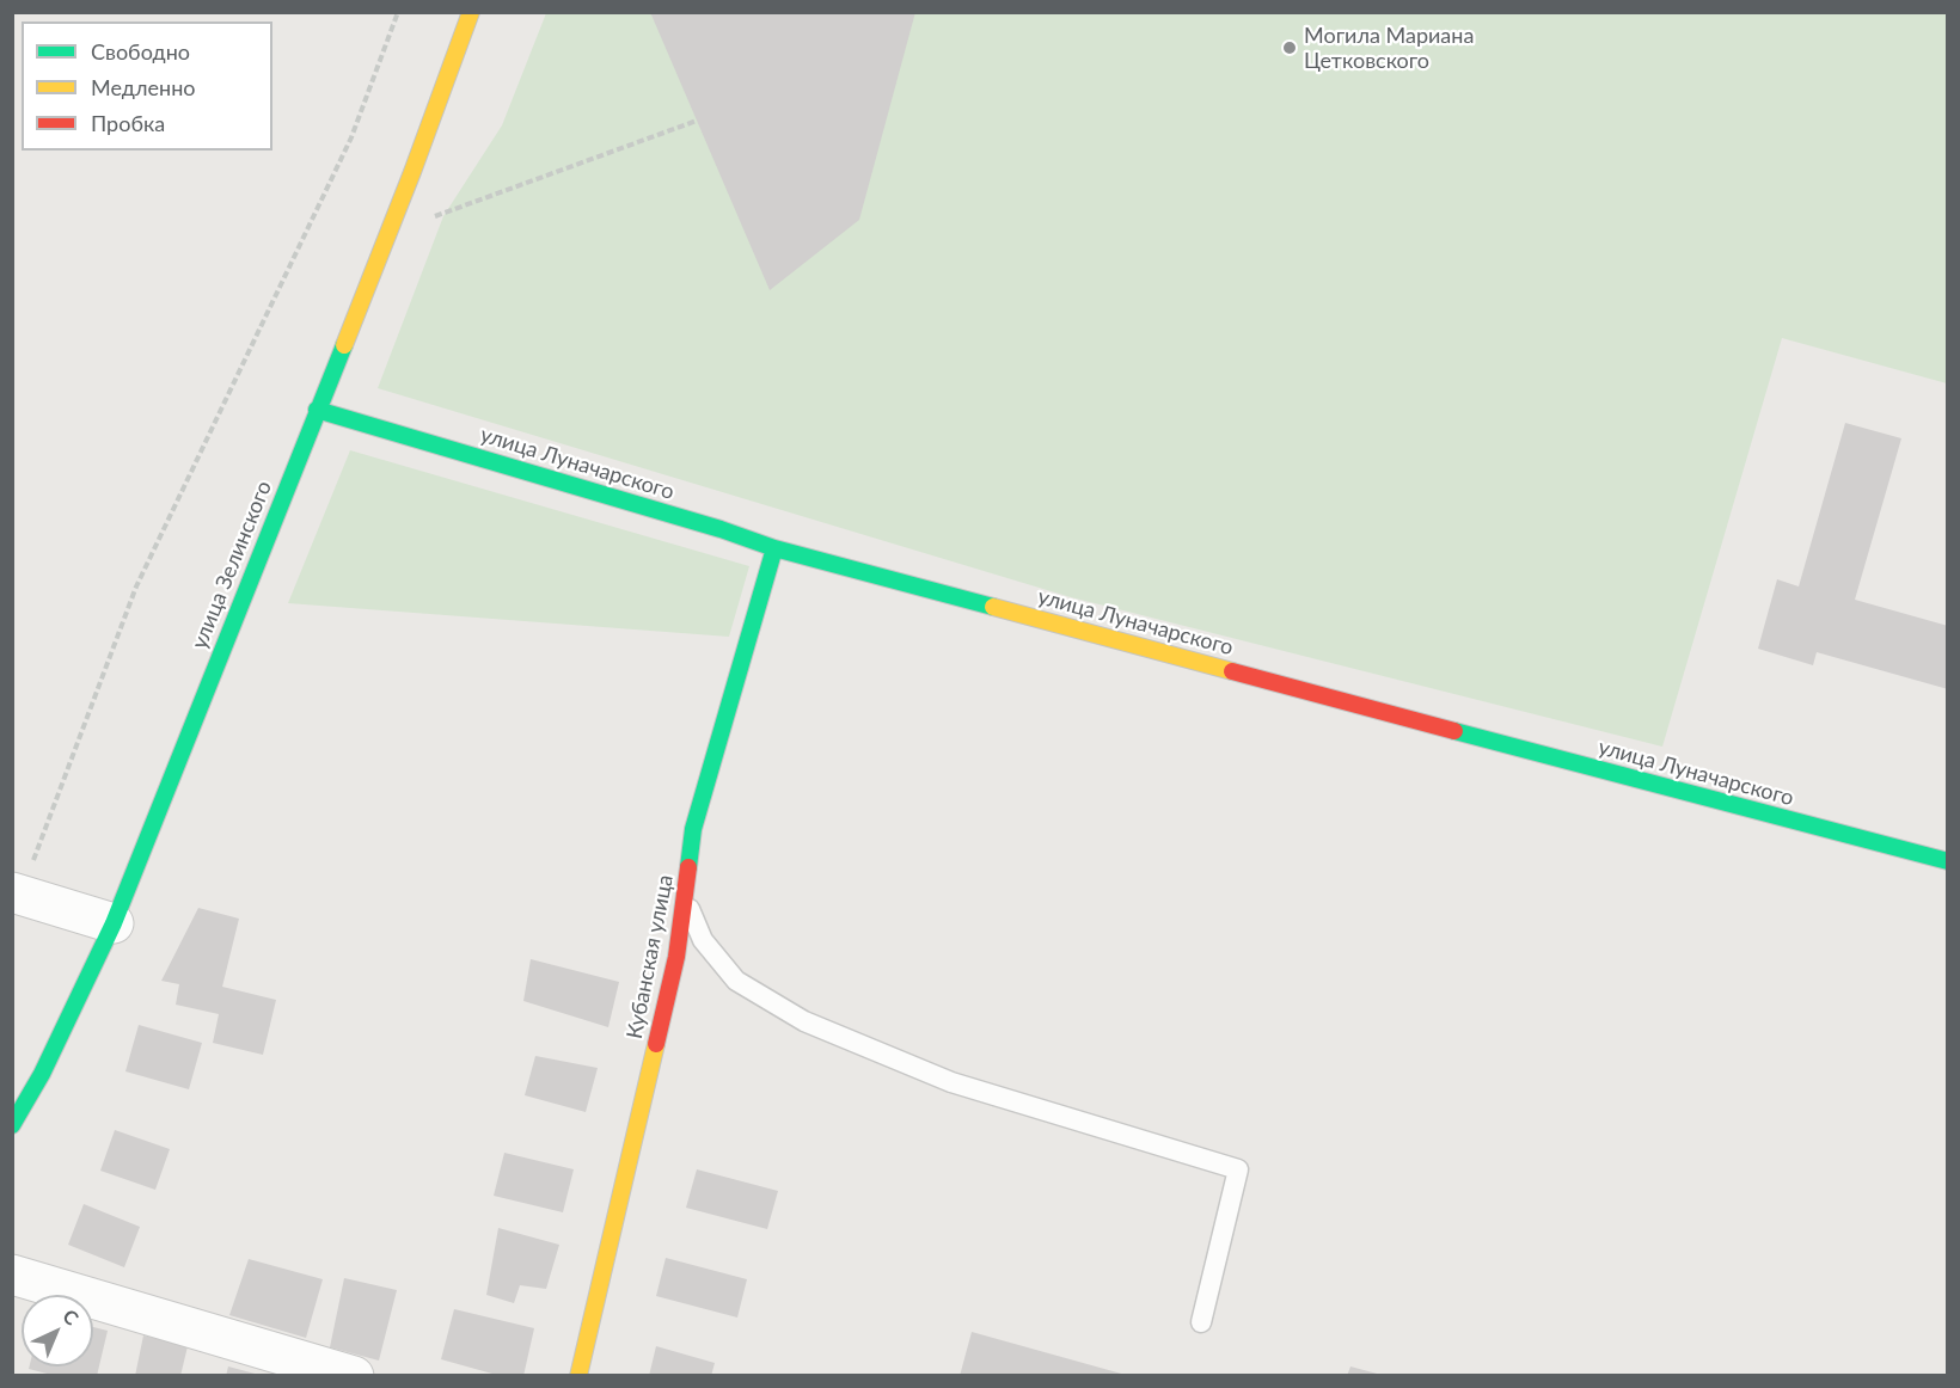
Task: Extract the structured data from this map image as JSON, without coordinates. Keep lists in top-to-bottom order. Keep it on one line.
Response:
{"streets":{"street":["улица Луначарского","улица Зелинского","Кубанская улица"]},"crossings":[["улица Луначарского","улица Зелинского"],["улица Луначарского","Кубанская улица"]],"places":["Могила Мариана Цетковского"],"legend":["Свободно","Медленно","Пробка"],"north":"top right"}
